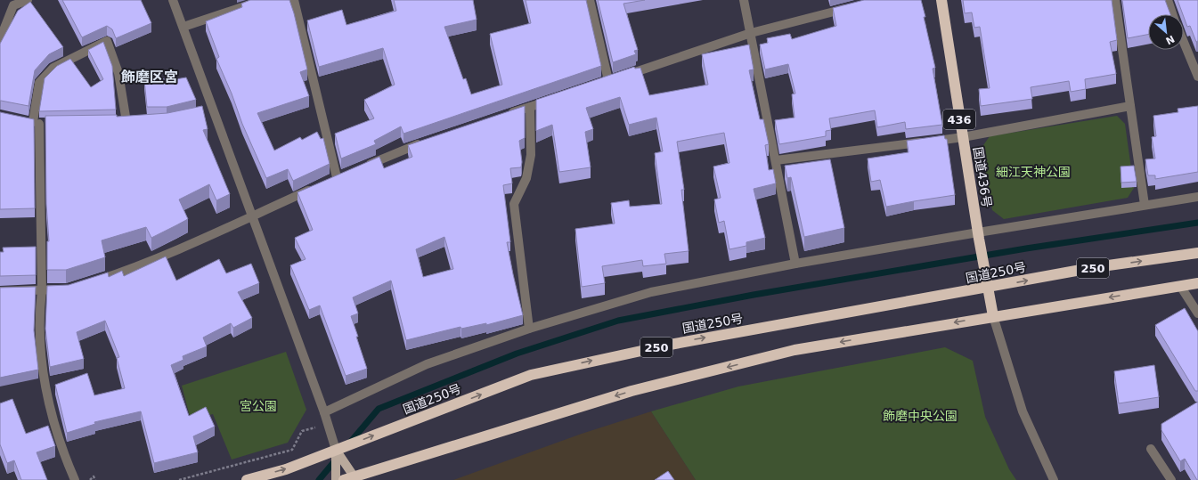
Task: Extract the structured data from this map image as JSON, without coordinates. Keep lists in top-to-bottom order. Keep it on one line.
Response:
{"streets":{"highway":["436","国道436号","250","国道250号"]},"crossings":[["国道436号","国道250号"]],"districts":["飾磨区宮"],"parks":["細江天神公園","宮公園","飾磨中央公園"],"north":"bottom right"}
